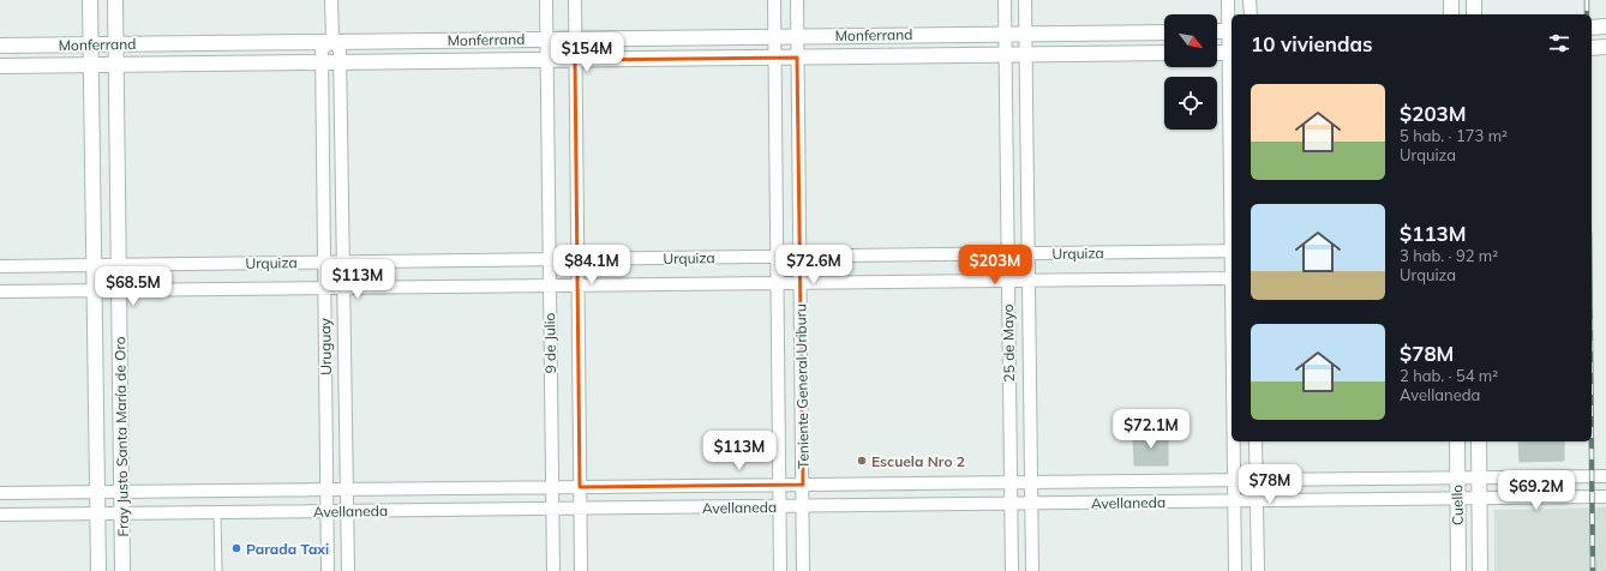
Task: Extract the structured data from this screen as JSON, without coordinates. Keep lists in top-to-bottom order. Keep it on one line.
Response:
{"streets":{"street":["Monferrand","Urquiza","9 de Julio","25 de Mayo","Uruguay","Teniente General Uriburu","Fray Justo Santa María de Oro","Avellaneda","Cuello"]},"crossings":[["Monferrand","9 de Julio"],["Monferrand","25 de Mayo"],["Monferrand","Uruguay"],["Monferrand","Teniente General Uriburu"],["Monferrand","Fray Justo Santa María de Oro"],["Urquiza","9 de Julio"],["Urquiza","25 de Mayo"],["Urquiza","Uruguay"],["Urquiza","Teniente General Uriburu"],["Urquiza","Fray Justo Santa María de Oro"],["9 de Julio","Avellaneda"],["25 de Mayo","Avellaneda"],["Uruguay","Avellaneda"],["Teniente General Uriburu","Avellaneda"],["Fray Justo Santa María de Oro","Avellaneda"],["Avellaneda","Cuello"]],"places":["Escuela Nro 2","Parada Taxi"],"north":"bottom right","page":{"heading":"10 viviendas","price":["$154M","$84.1M","$72.6M","$203M","$113M","$68.5M","$72.1M","$113M","$78M","$69.2M"],"list":[{"name":"$203M","note":"5 hab. · 173 m² · Urquiza"},{"name":"$113M","note":"3 hab. · 92 m² · Urquiza"},{"name":"$78M","note":"2 hab. · 54 m² · Avellaneda"}]}}
